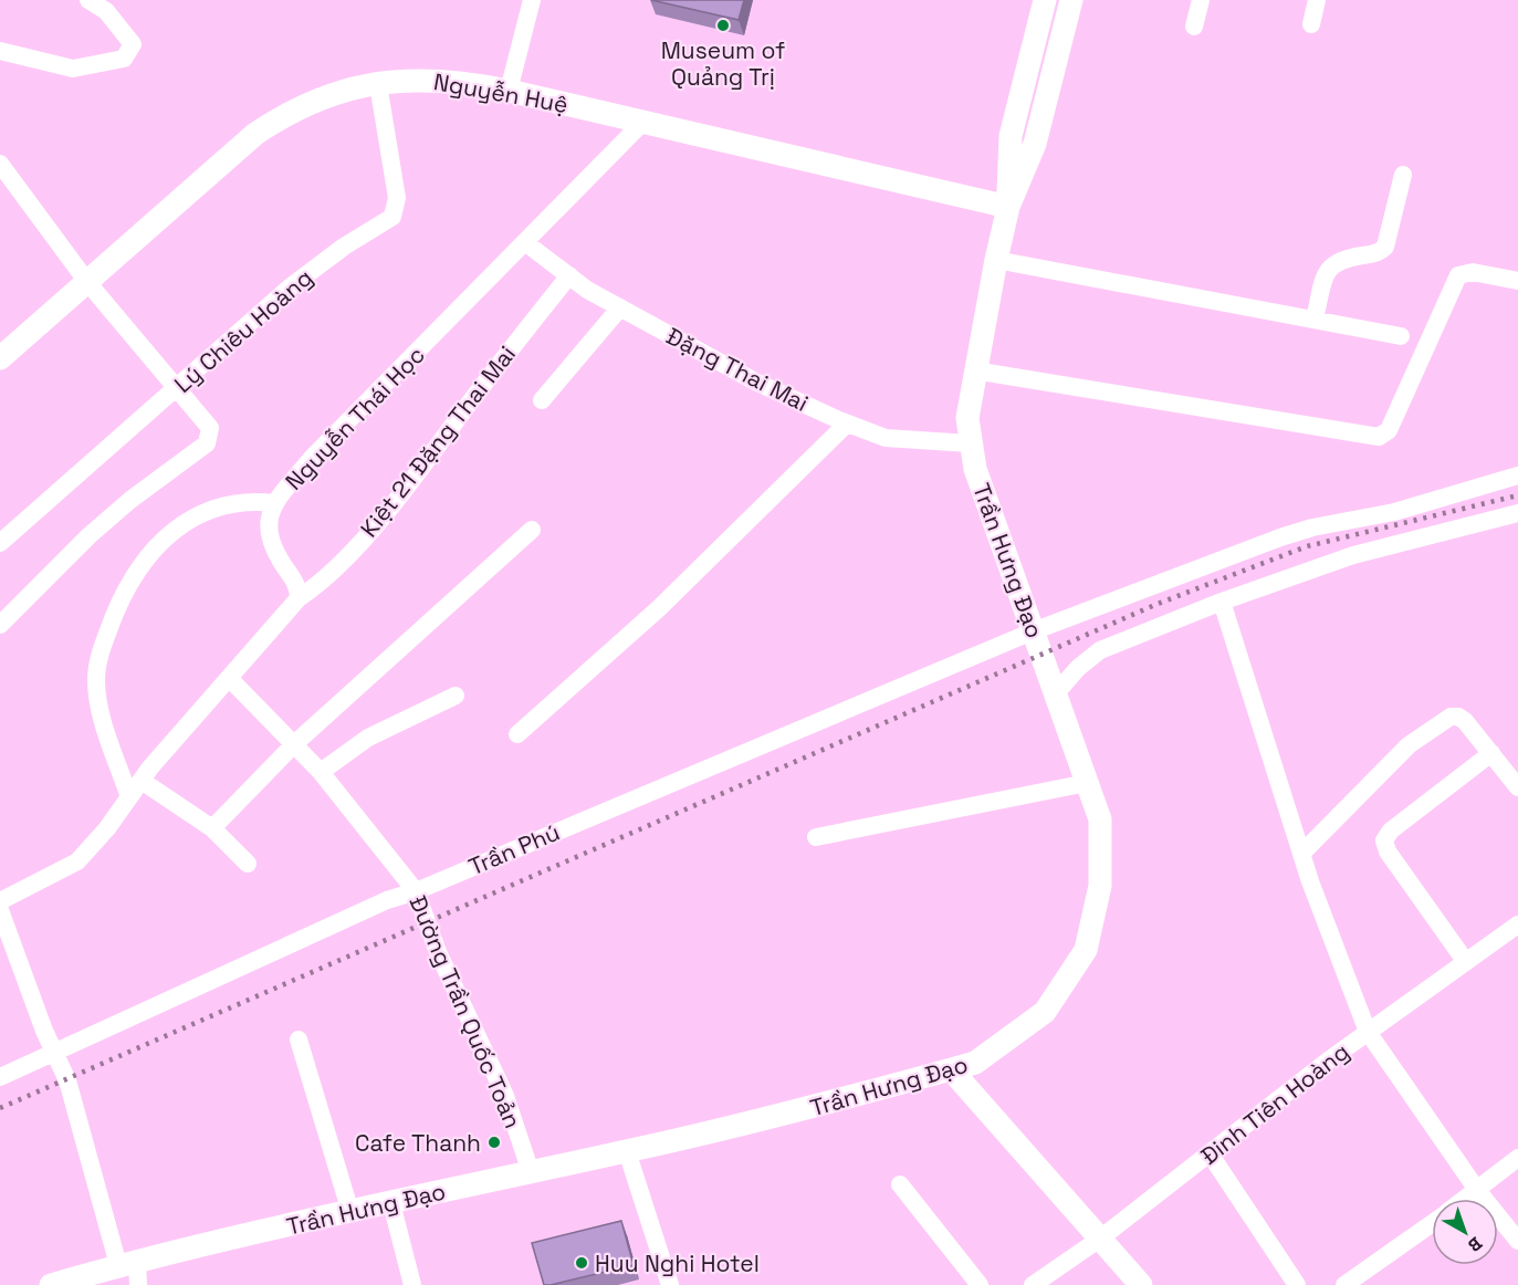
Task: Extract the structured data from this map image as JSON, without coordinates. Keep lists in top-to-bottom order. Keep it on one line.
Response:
{"streets":{"street":["Nguyễn Huệ","Lý Chiêu Hoàng","Đặng Thai Mai","Nguyễn Thái Học","Kiệt 21 Đặng Thai Mai","Trần Hưng Đạo","Trần Phú","Đường Trần Quốc Toản","Đinh Tiên Hoàng"]},"crossings":[["Nguyễn Huệ","Lý Chiêu Hoàng"],["Nguyễn Huệ","Nguyễn Thái Học"],["Nguyễn Huệ","Trần Hưng Đạo"],["Đặng Thai Mai","Nguyễn Thái Học"],["Đặng Thai Mai","Kiệt 21 Đặng Thai Mai"],["Đặng Thai Mai","Trần Hưng Đạo"],["Nguyễn Thái Học","Kiệt 21 Đặng Thai Mai"],["Trần Hưng Đạo","Trần Phú"],["Trần Hưng Đạo","Đường Trần Quốc Toản"],["Trần Phú","Đường Trần Quốc Toản"]],"places":["Museum of Quảng Trị","Cafe Thanh","Huu Nghi Hotel"],"north":"bottom right"}
